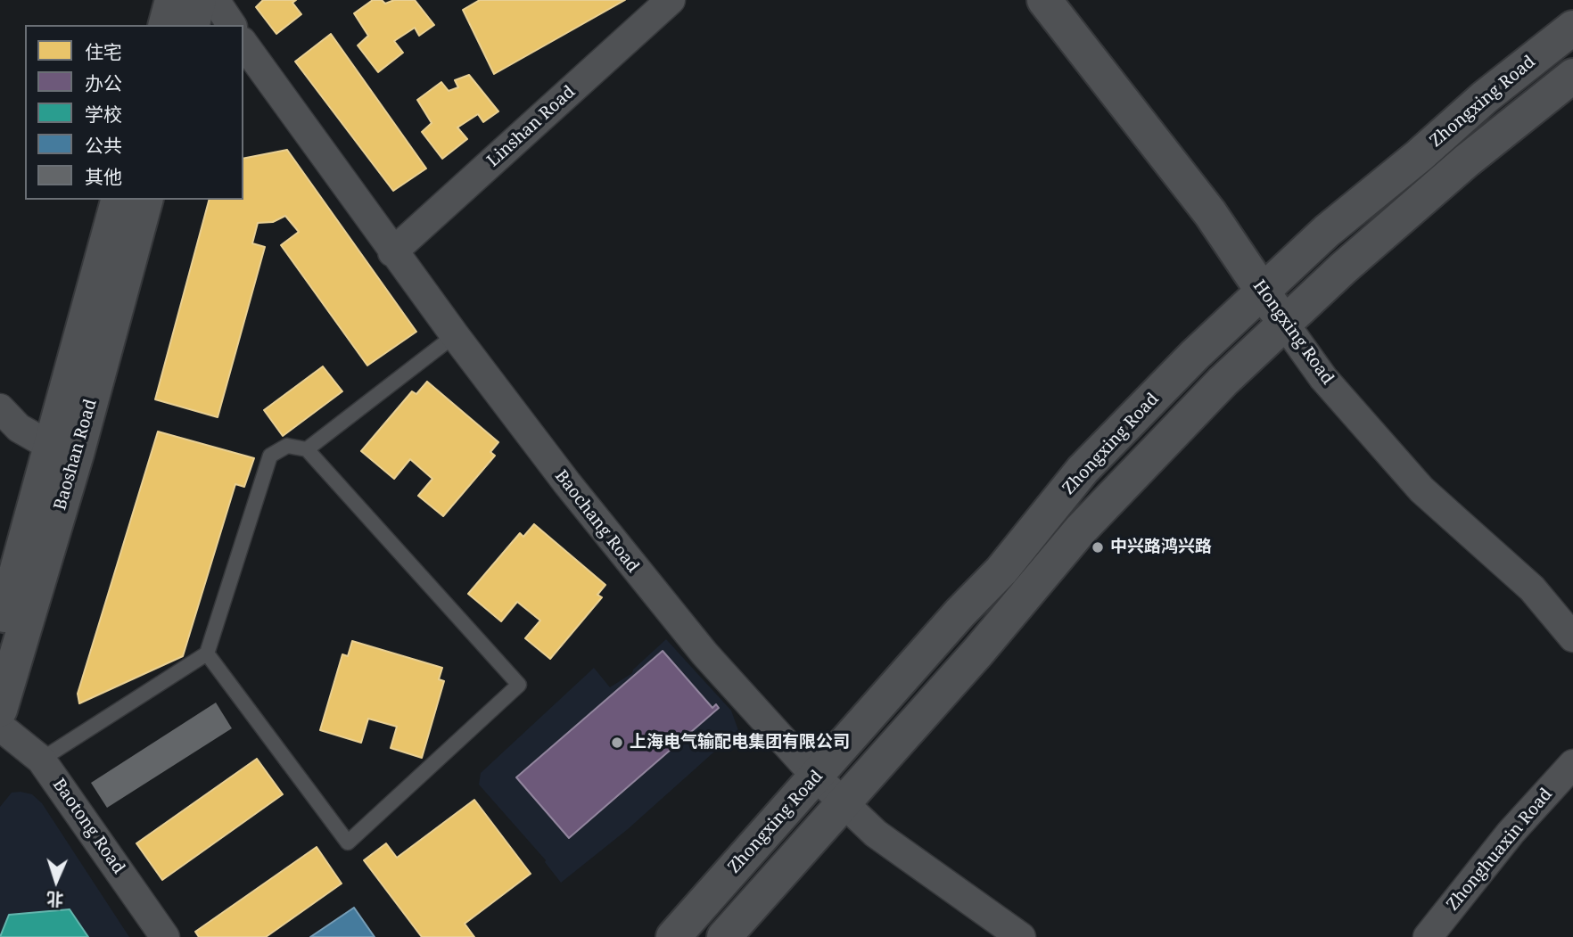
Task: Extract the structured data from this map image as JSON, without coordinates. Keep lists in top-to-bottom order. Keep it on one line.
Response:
{"streets":{"main road":["Zhongxing Road","Hongxing Road","Baoshan Road"],"street":["Linshan Road","Baochang Road","Baotong Road","Zhonghuaxin Road"]},"crossings":[["Zhongxing Road","Hongxing Road"],["Zhongxing Road","Baochang Road"],["Linshan Road","Baochang Road"]],"places":["中兴路鸿兴路","上海电气输配电集团有限公司"],"legend":["住宅","办公","学校","公共","其他"],"north":"bottom"}
